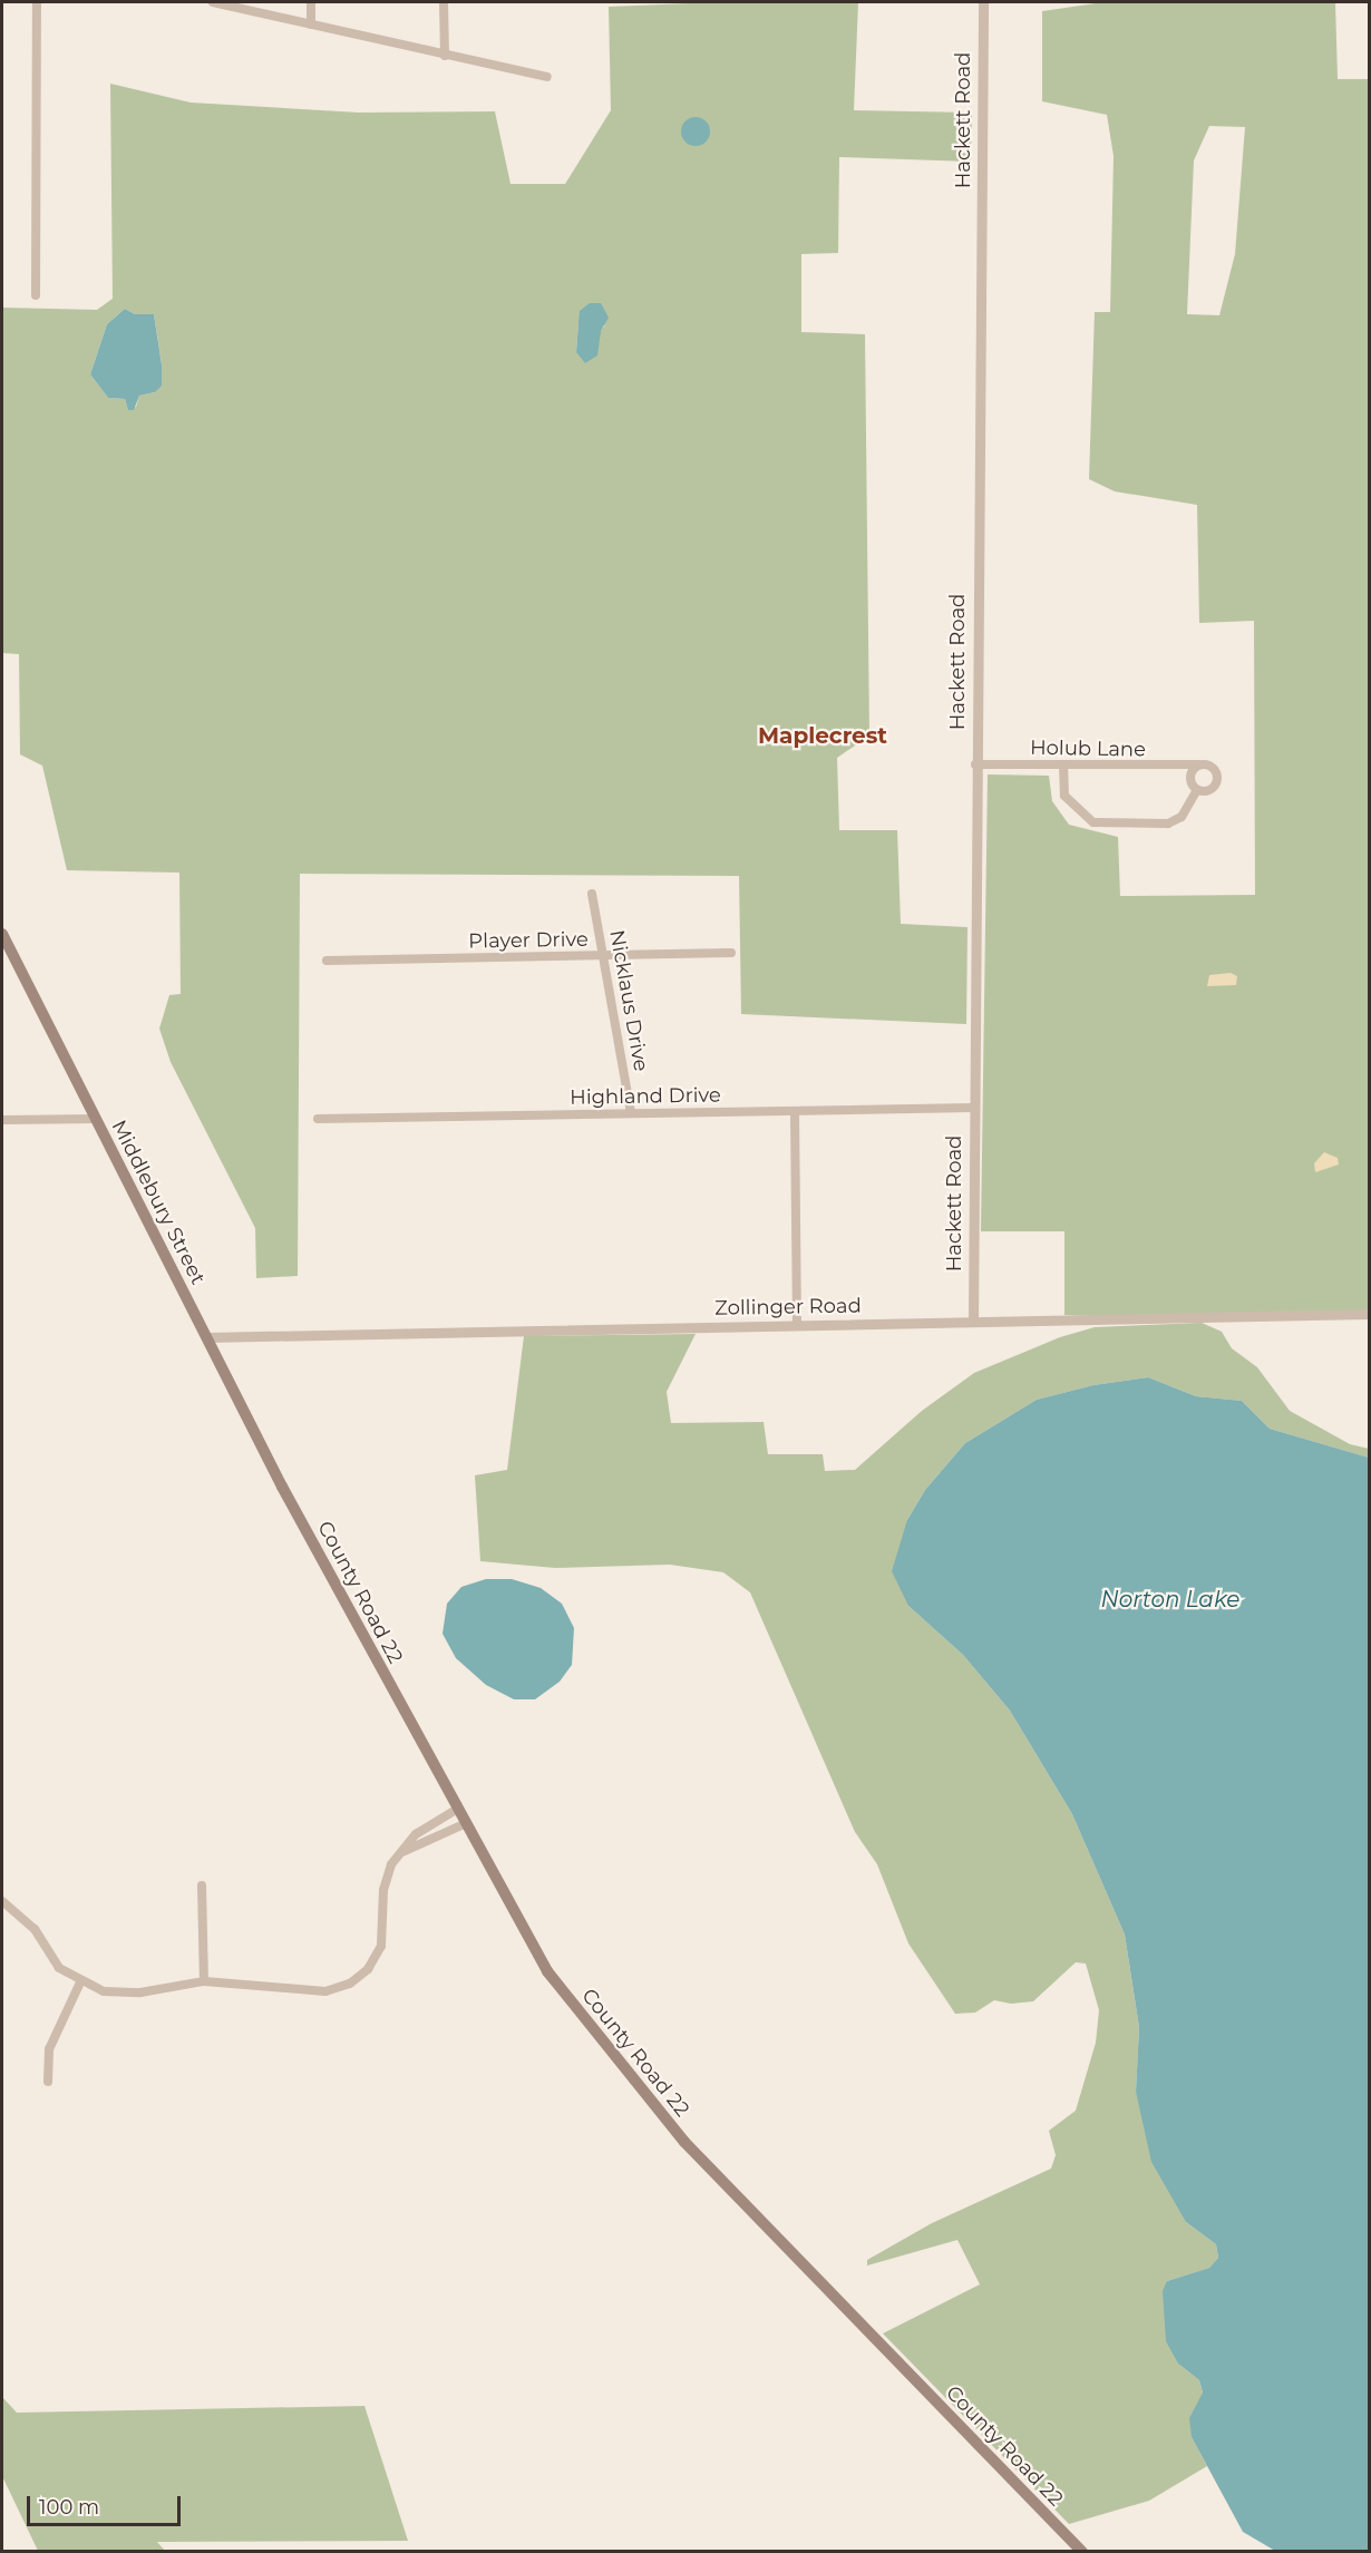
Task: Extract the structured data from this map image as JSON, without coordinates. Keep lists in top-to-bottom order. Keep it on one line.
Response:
{"streets":{"main road":["Middlebury Street","County Road 22"],"street":["Hackett Road","Holub Lane","Player Drive","Nicklaus Drive","Highland Drive","Zollinger Road"]},"crossings":[["Hackett Road","Holub Lane"],["Hackett Road","Highland Drive"],["Hackett Road","Zollinger Road"],["Player Drive","Nicklaus Drive"],["Nicklaus Drive","Highland Drive"],["Middlebury Street","Zollinger Road"],["Middlebury Street","County Road 22"]],"districts":["Maplecrest"],"water":["Norton Lake"],"scale_bar":"100 m"}
